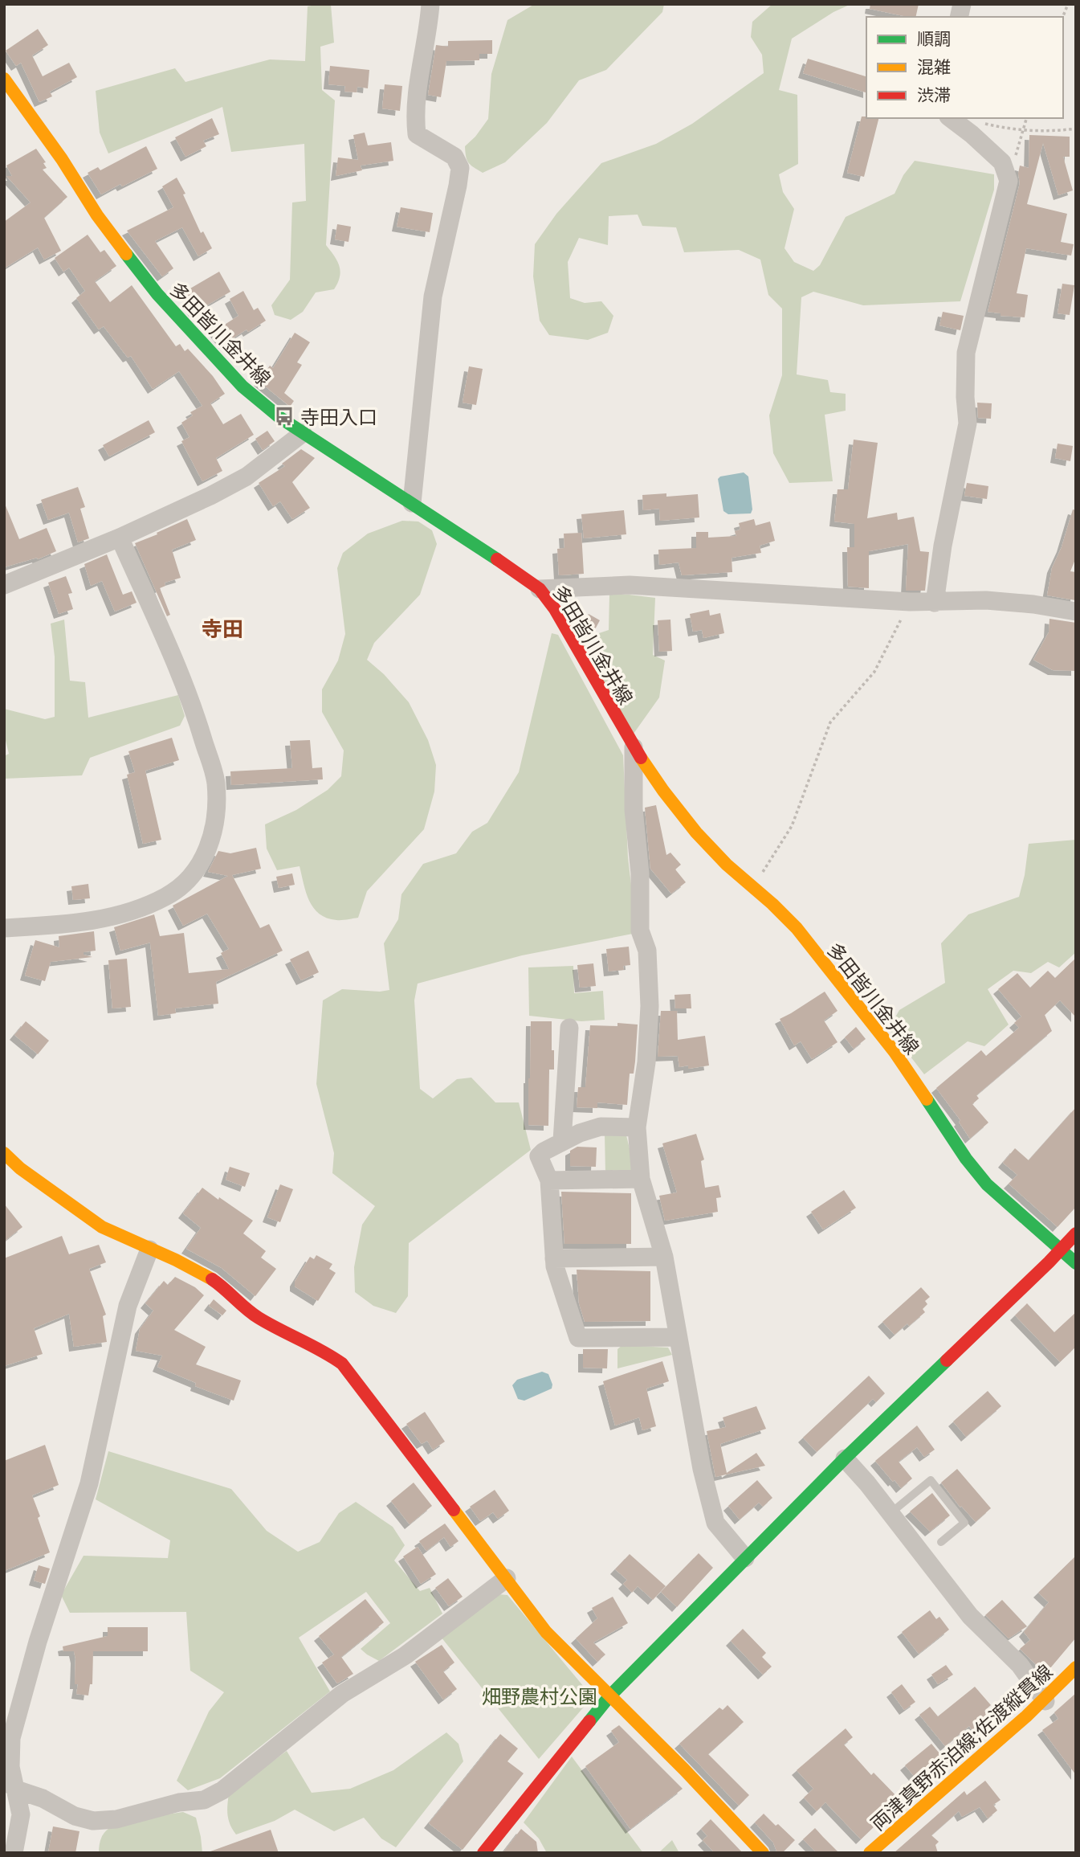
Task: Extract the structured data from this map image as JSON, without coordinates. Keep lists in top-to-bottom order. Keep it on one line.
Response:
{"streets":{"street":["多田皆川金井線","両津真野赤泊線;佐渡縦貫線"]},"districts":["寺田"],"parks":["畑野農村公園"],"places":{"bus stop":["寺田入口"]},"legend":["順調","混雑","渋滞"]}
